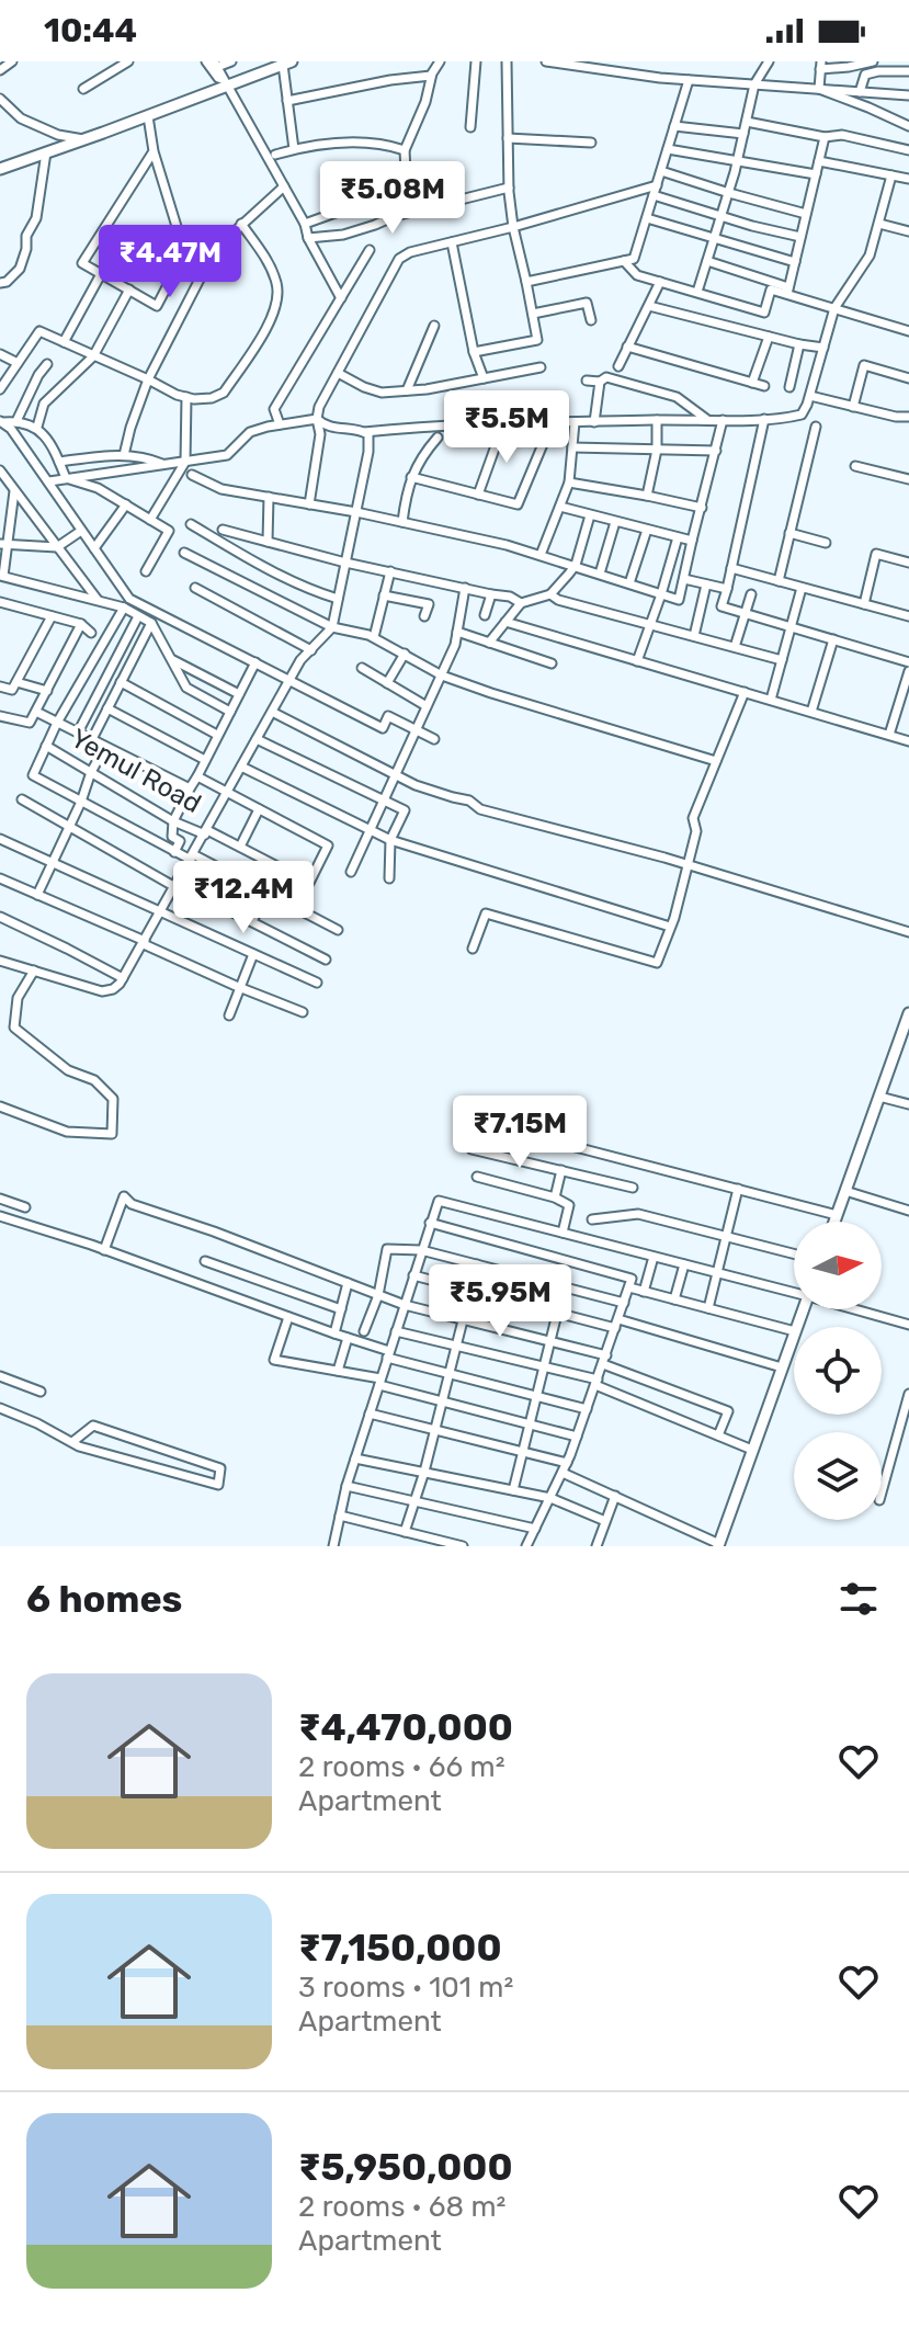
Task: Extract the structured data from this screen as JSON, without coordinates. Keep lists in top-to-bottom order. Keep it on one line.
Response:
{"streets":{"street":["Yemul Road"]},"north":"right","page":{"status":"10:44","price":["₹5.08M","₹4.47M","₹5.5M","₹12.4M","₹7.15M","₹5.95M"],"heading":"6 homes","list":[{"name":"₹4,470,000","note":"2 rooms · 66 m² · Apartment"},{"name":"₹7,150,000","note":"3 rooms · 101 m² · Apartment"},{"name":"₹5,950,000","note":"2 rooms · 68 m² · Apartment"}]}}
